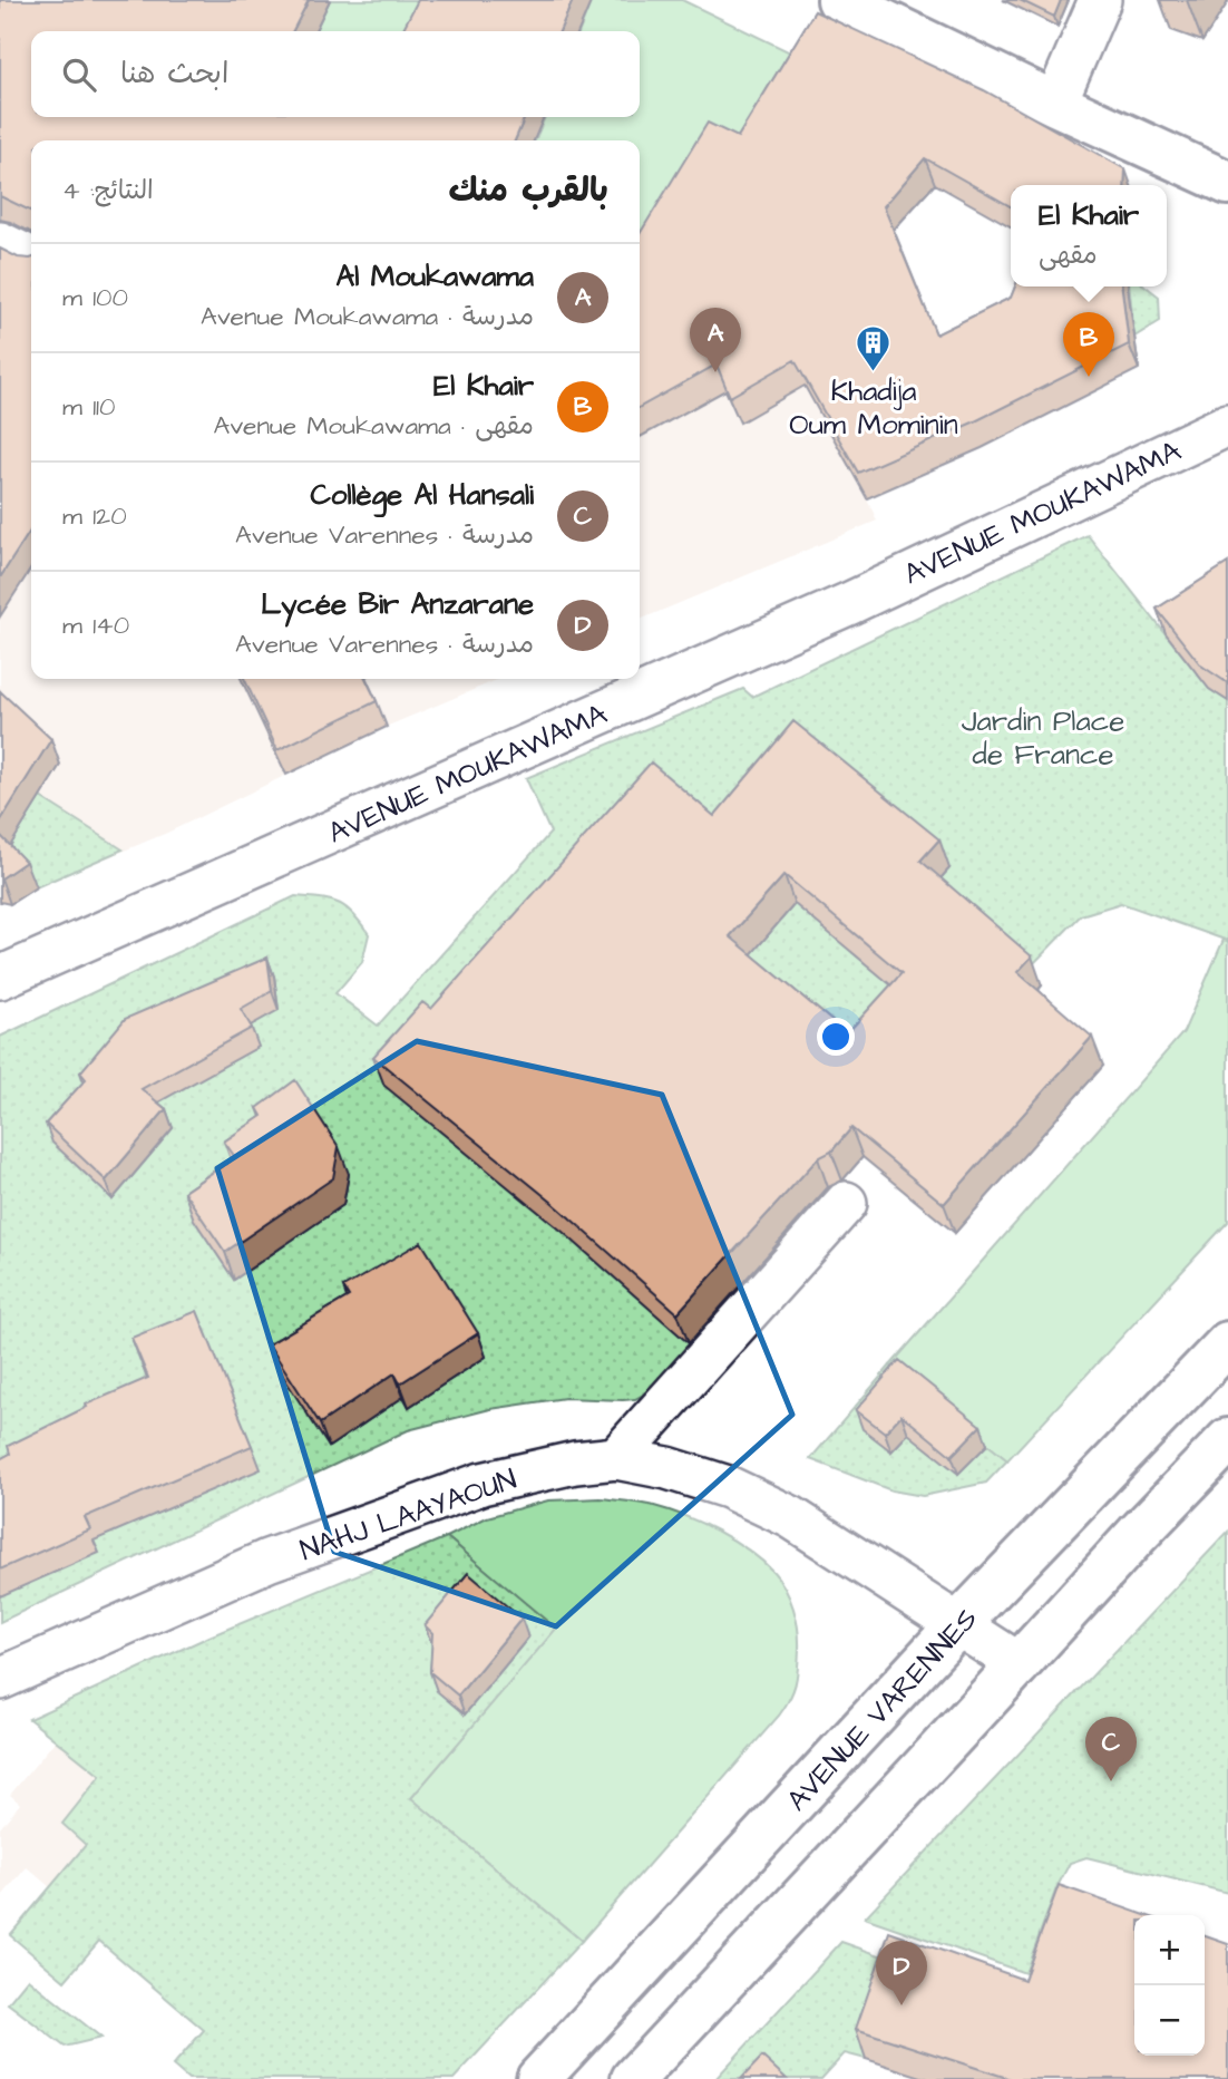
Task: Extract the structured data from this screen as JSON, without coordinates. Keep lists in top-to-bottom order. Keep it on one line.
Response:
{"streets":{"main road":["AVENUE VARENNES"],"street":["AVENUE MOUKAWAMA","NAHJ LAAYAOUN"]},"crossings":[["NAHJ LAAYAOUN","AVENUE VARENNES"]],"parks":["Jardin Place de France"],"places":{"building":["Khadija Oum Mominin"]},"page":{"search":"ابحث هنا","heading":["بالقرب منك","النتائج: 4"],"popup":["El Khair","مقهى"],"list":[{"mark":"A","name":"Al Moukawama","note":"مدرسة · Avenue Moukawama","value":"100 m"},{"mark":"B","name":"El Khair","note":"مقهى · Avenue Moukawama","value":"110 m"},{"mark":"C","name":"Collège Al Hansali","note":"مدرسة · Avenue Varennes","value":"120 m"},{"mark":"D","name":"Lycée Bir Anzarane","note":"مدرسة · Avenue Varennes","value":"140 m"}],"pins":["A","B","C","D"],"map_buttons":["+","−"]}}
